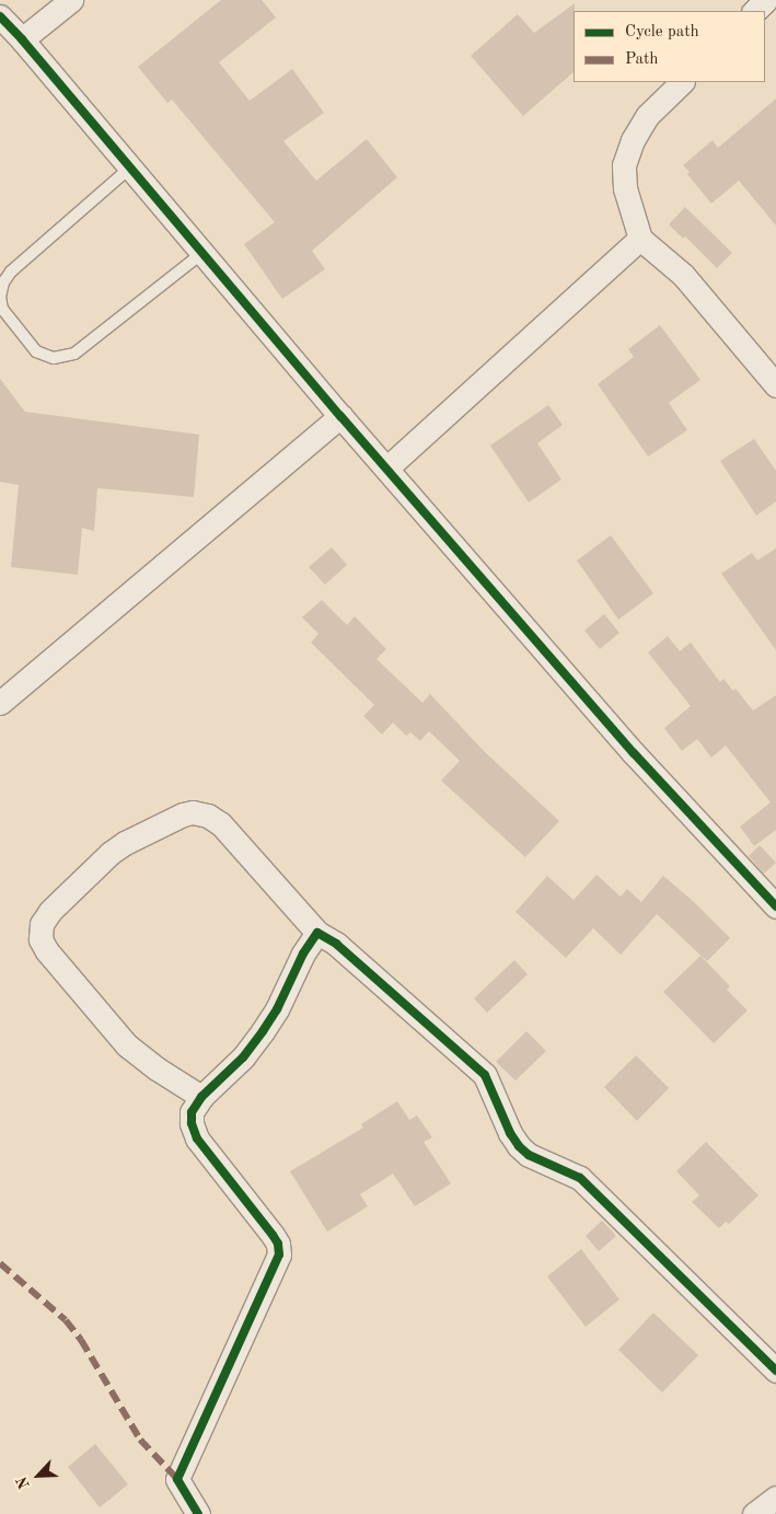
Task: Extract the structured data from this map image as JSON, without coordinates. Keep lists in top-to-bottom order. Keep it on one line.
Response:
{"legend":["Cycle path","Path"],"north":"bottom left"}
